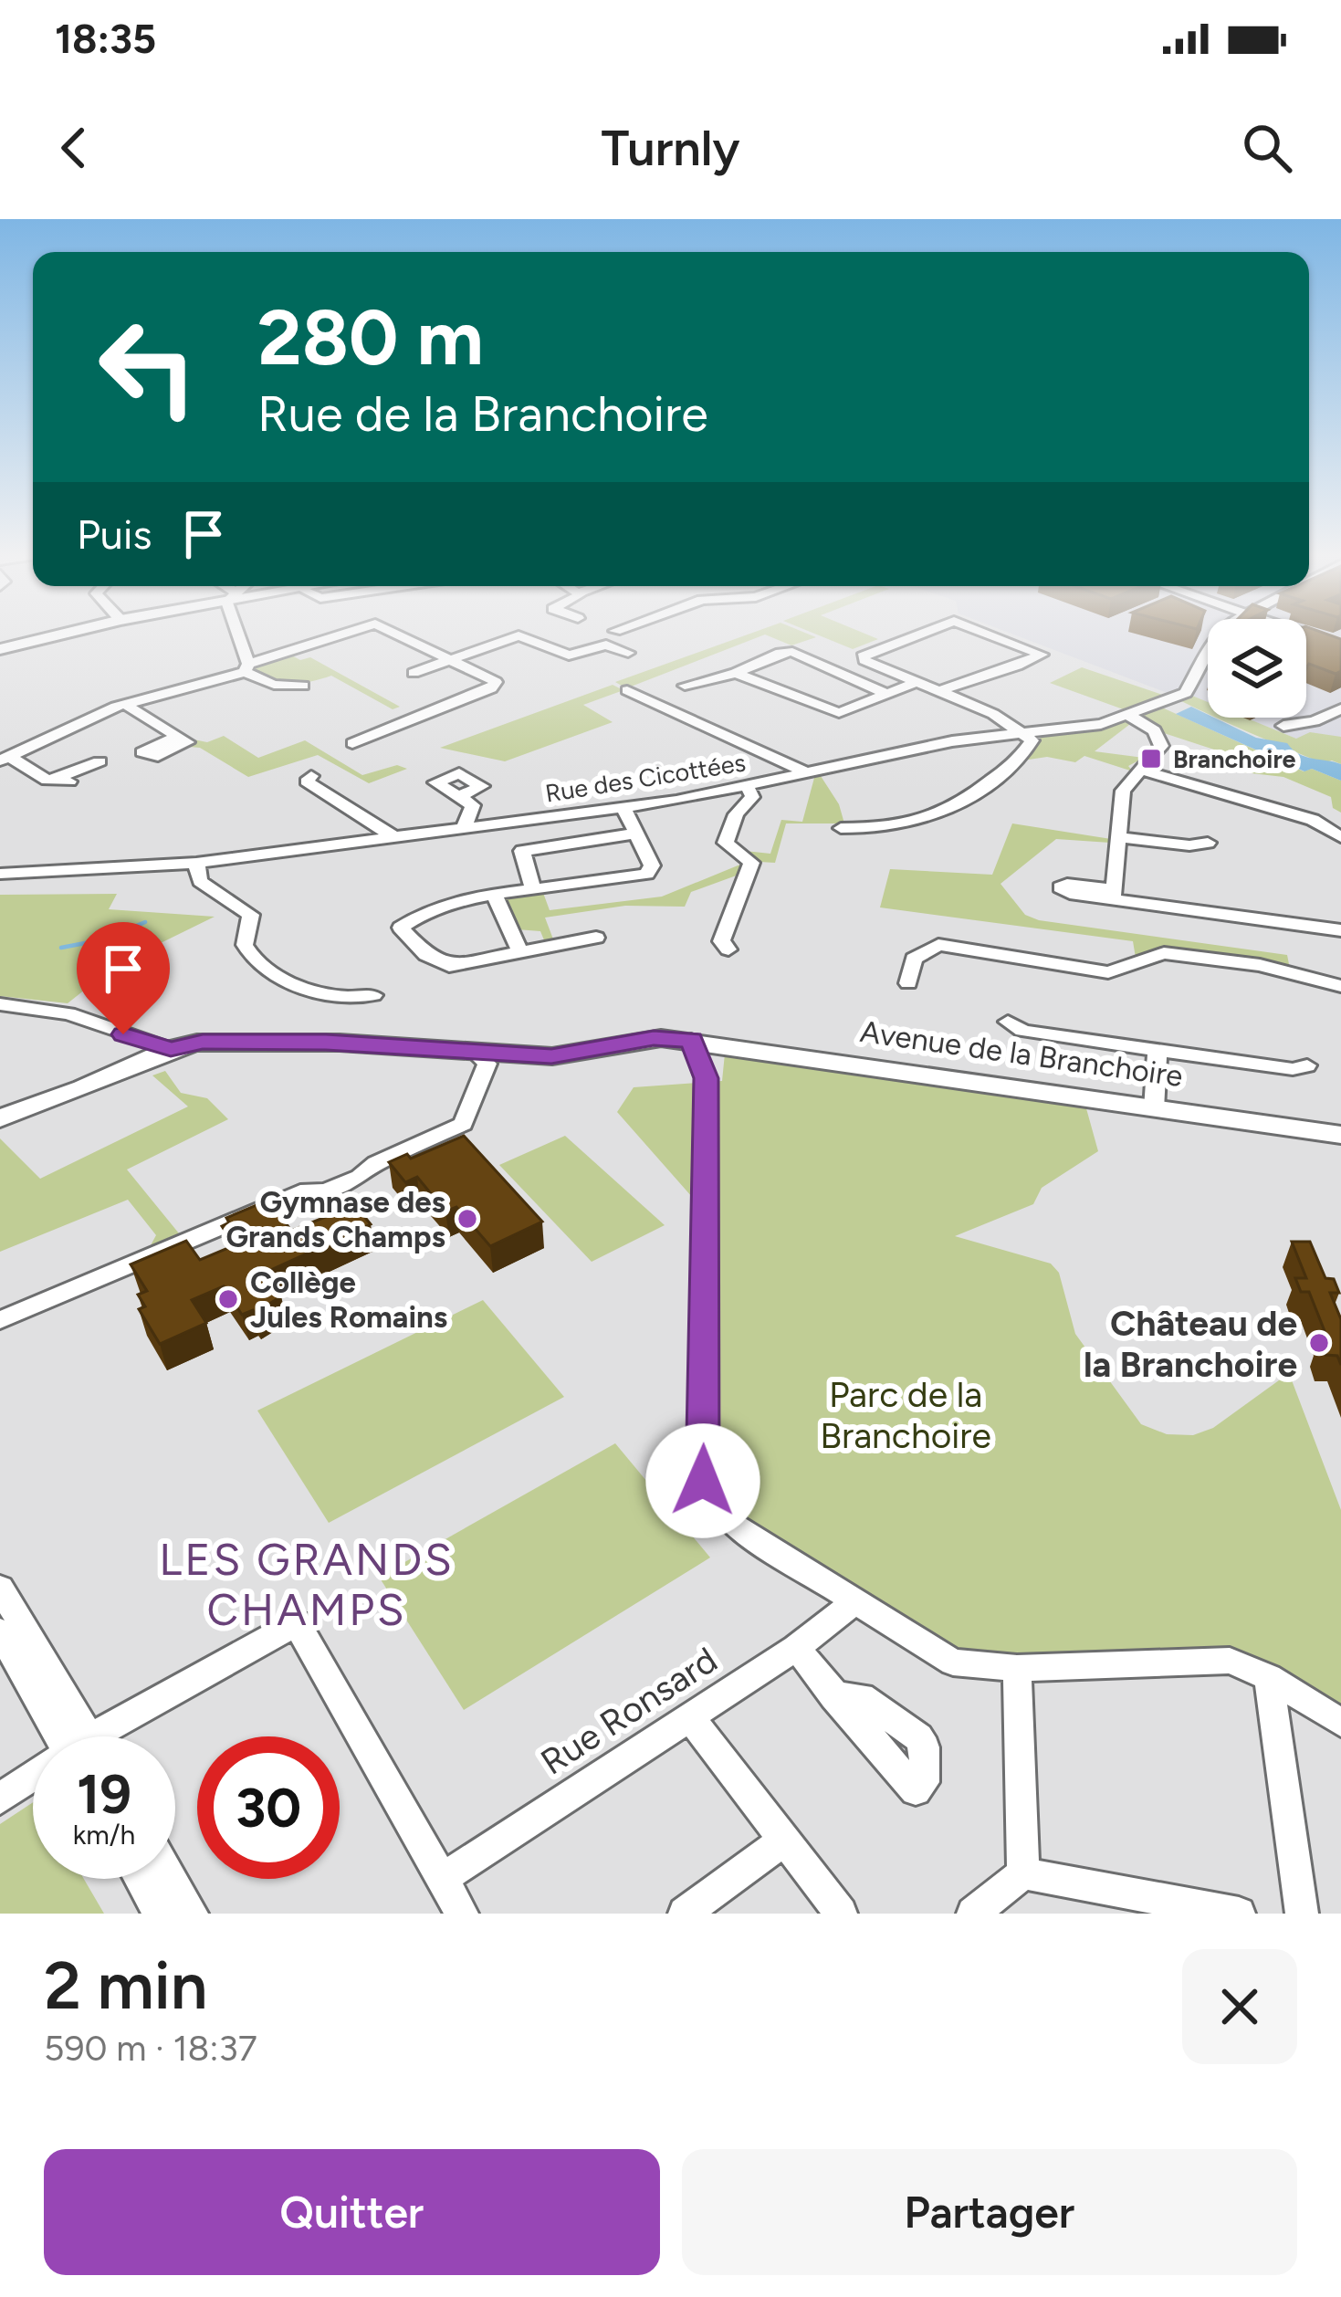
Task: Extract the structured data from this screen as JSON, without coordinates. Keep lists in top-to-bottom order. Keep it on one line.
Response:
{"streets":{"main road":["Avenue de la Branchoire"],"street":["Rue des Cicottées","Rue Ronsard"]},"districts":["LES GRANDS CHAMPS"],"parks":["Parc de la Branchoire"],"places":{"transit":["Branchoire"],"other":["Gymnase des Grands Champs","Collège Jules Romains","Château de la Branchoire"]},"page":{"status":"18:35","header":"Turnly","turn":["280 m","Rue de la Branchoire"],"then":"Puis","speed":"19 km/h","limit":"30","heading":["2 min","590 m · 18:37"],"buttons":["Quitter","Partager"]}}
